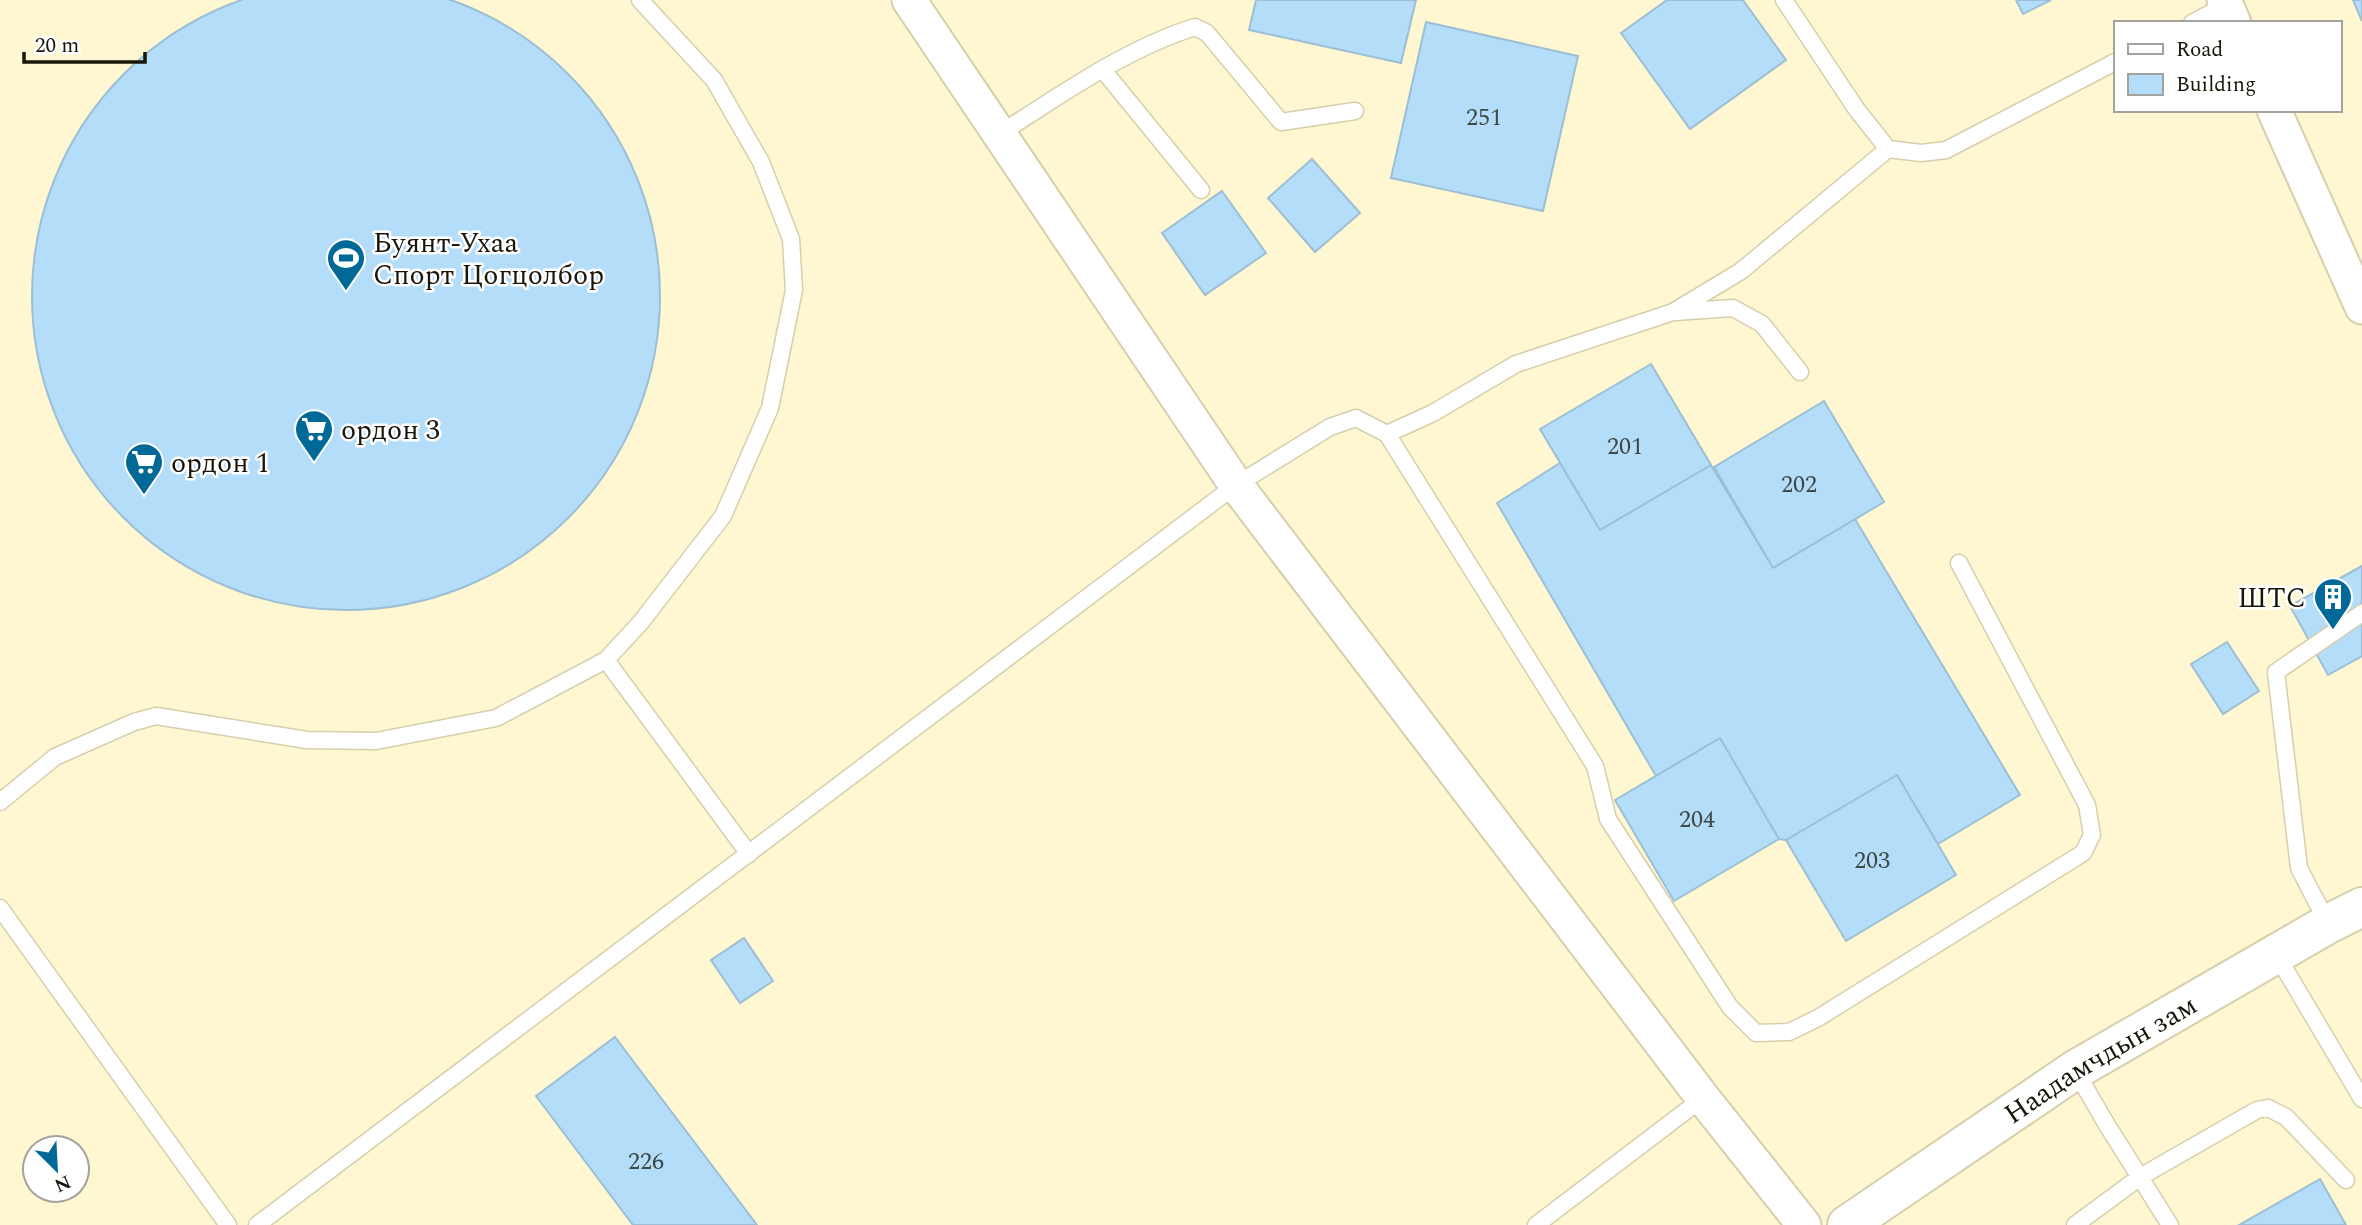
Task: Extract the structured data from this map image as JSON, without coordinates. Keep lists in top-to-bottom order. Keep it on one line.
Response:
{"streets":{"main road":["Наадамчдын зам"]},"places":{"sports":["Буянт-Ухаа Спорт Цогцолбор"],"supermarket":["ордон 3","ордон 1"],"building":["ШТС"]},"house_numbers":["251","201","202","204","203","226"],"legend":["Road","Building"],"scale_bar":"20 m","north":"bottom right"}
